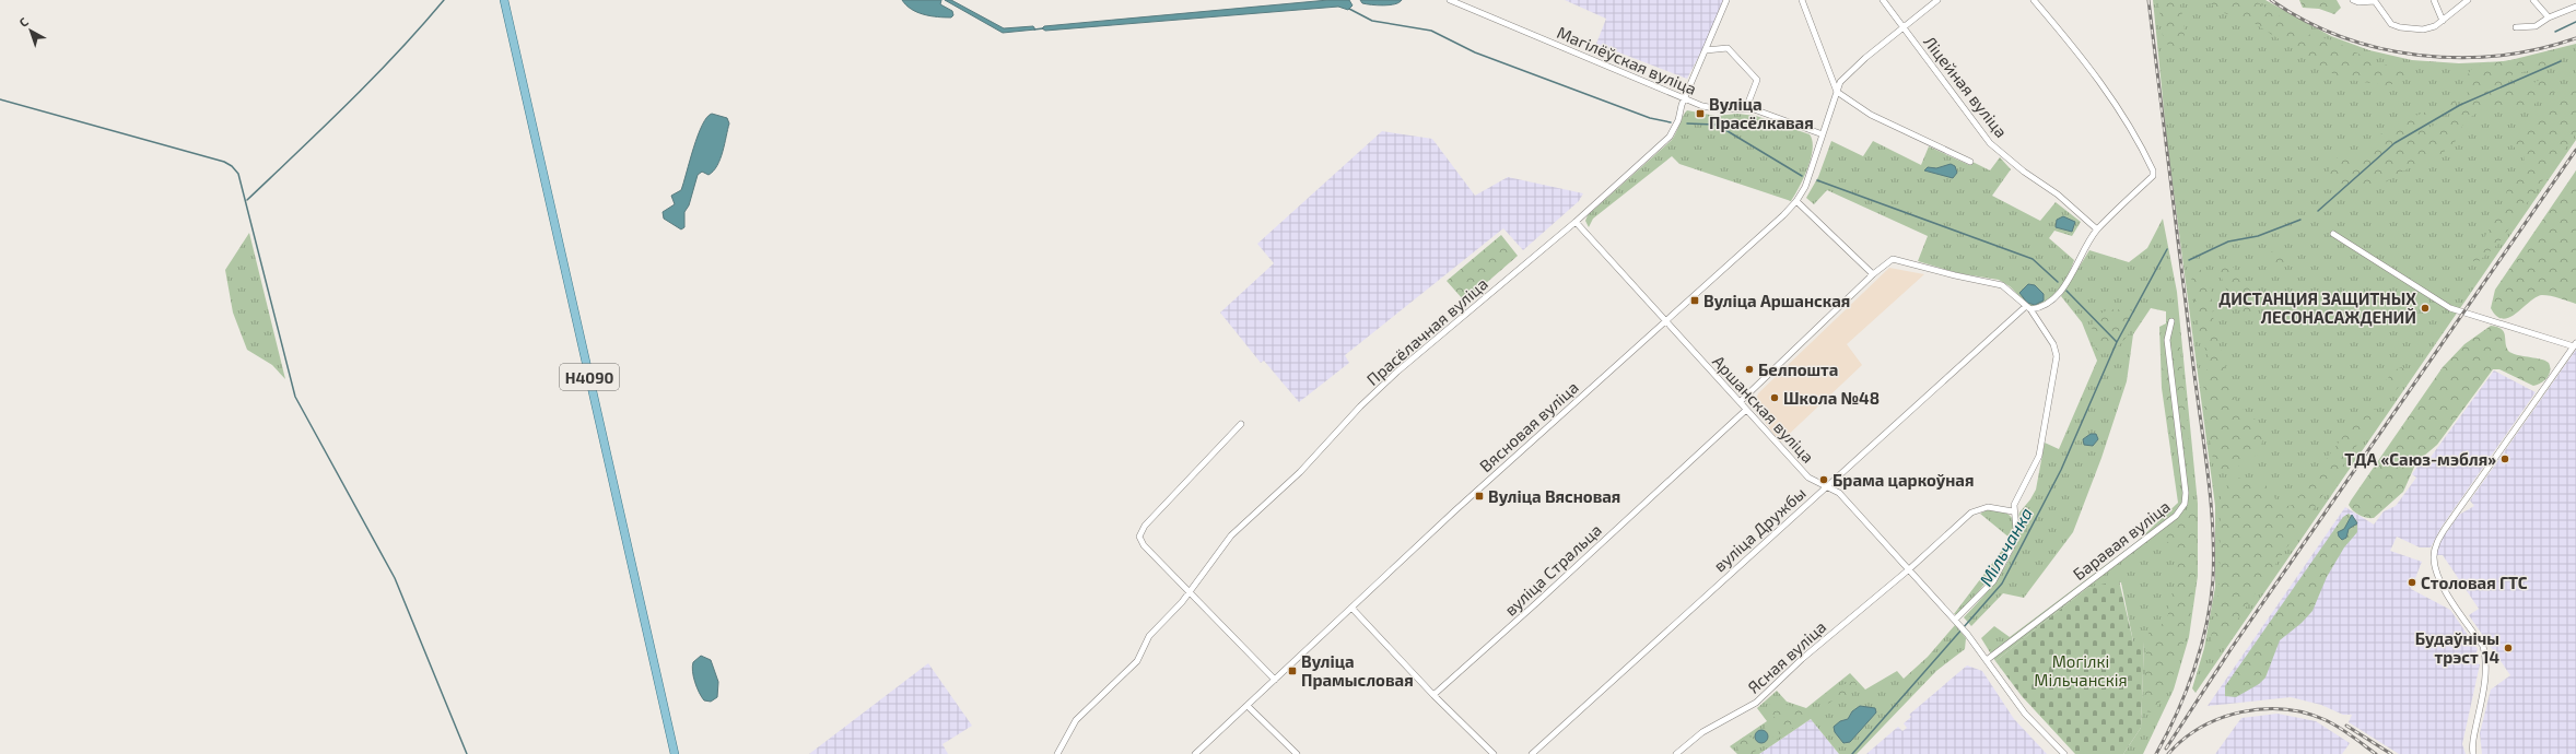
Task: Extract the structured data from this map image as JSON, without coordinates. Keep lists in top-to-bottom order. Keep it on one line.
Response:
{"streets":{"main road":["Н4090"],"street":["Магілёўская вуліца","Ліцейная вуліца","Прасёлачная вуліца","Аршанская вуліца","Вясновая вуліца","вуліца Дружбы","Баравая вуліца","вуліца Стральца","Ясная вуліца"]},"crossings":[["Магілёўская вуліца","Прасёлачная вуліца"],["Магілёўская вуліца","Вясновая вуліца"],["Ліцейная вуліца","Вясновая вуліца"],["Ліцейная вуліца","вуліца Дружбы"],["Прасёлачная вуліца","Аршанская вуліца"],["Аршанская вуліца","Вясновая вуліца"],["Аршанская вуліца","вуліца Дружбы"],["Аршанская вуліца","Баравая вуліца"],["Аршанская вуліца","вуліца Стральца"],["Аршанская вуліца","Ясная вуліца"]],"water":["Мільчанка"],"parks":["Могілкі Мільчанскія"],"places":{"transit":["Вуліца Прасёлкавая","Вуліца Аршанская","Вуліца Вясновая","Вуліца Прамысловая"],"other":["ДИСТАНЦИЯ ЗАЩИТНЫХ ЛЕСОНАСАЖДЕНИЙ","Белпошта","Школа №48","ТДА «Саюз-мэбля»","Брама царкоўная","Столовая ГТС","Будаўнічы трэст 14"]},"north":"top left"}
